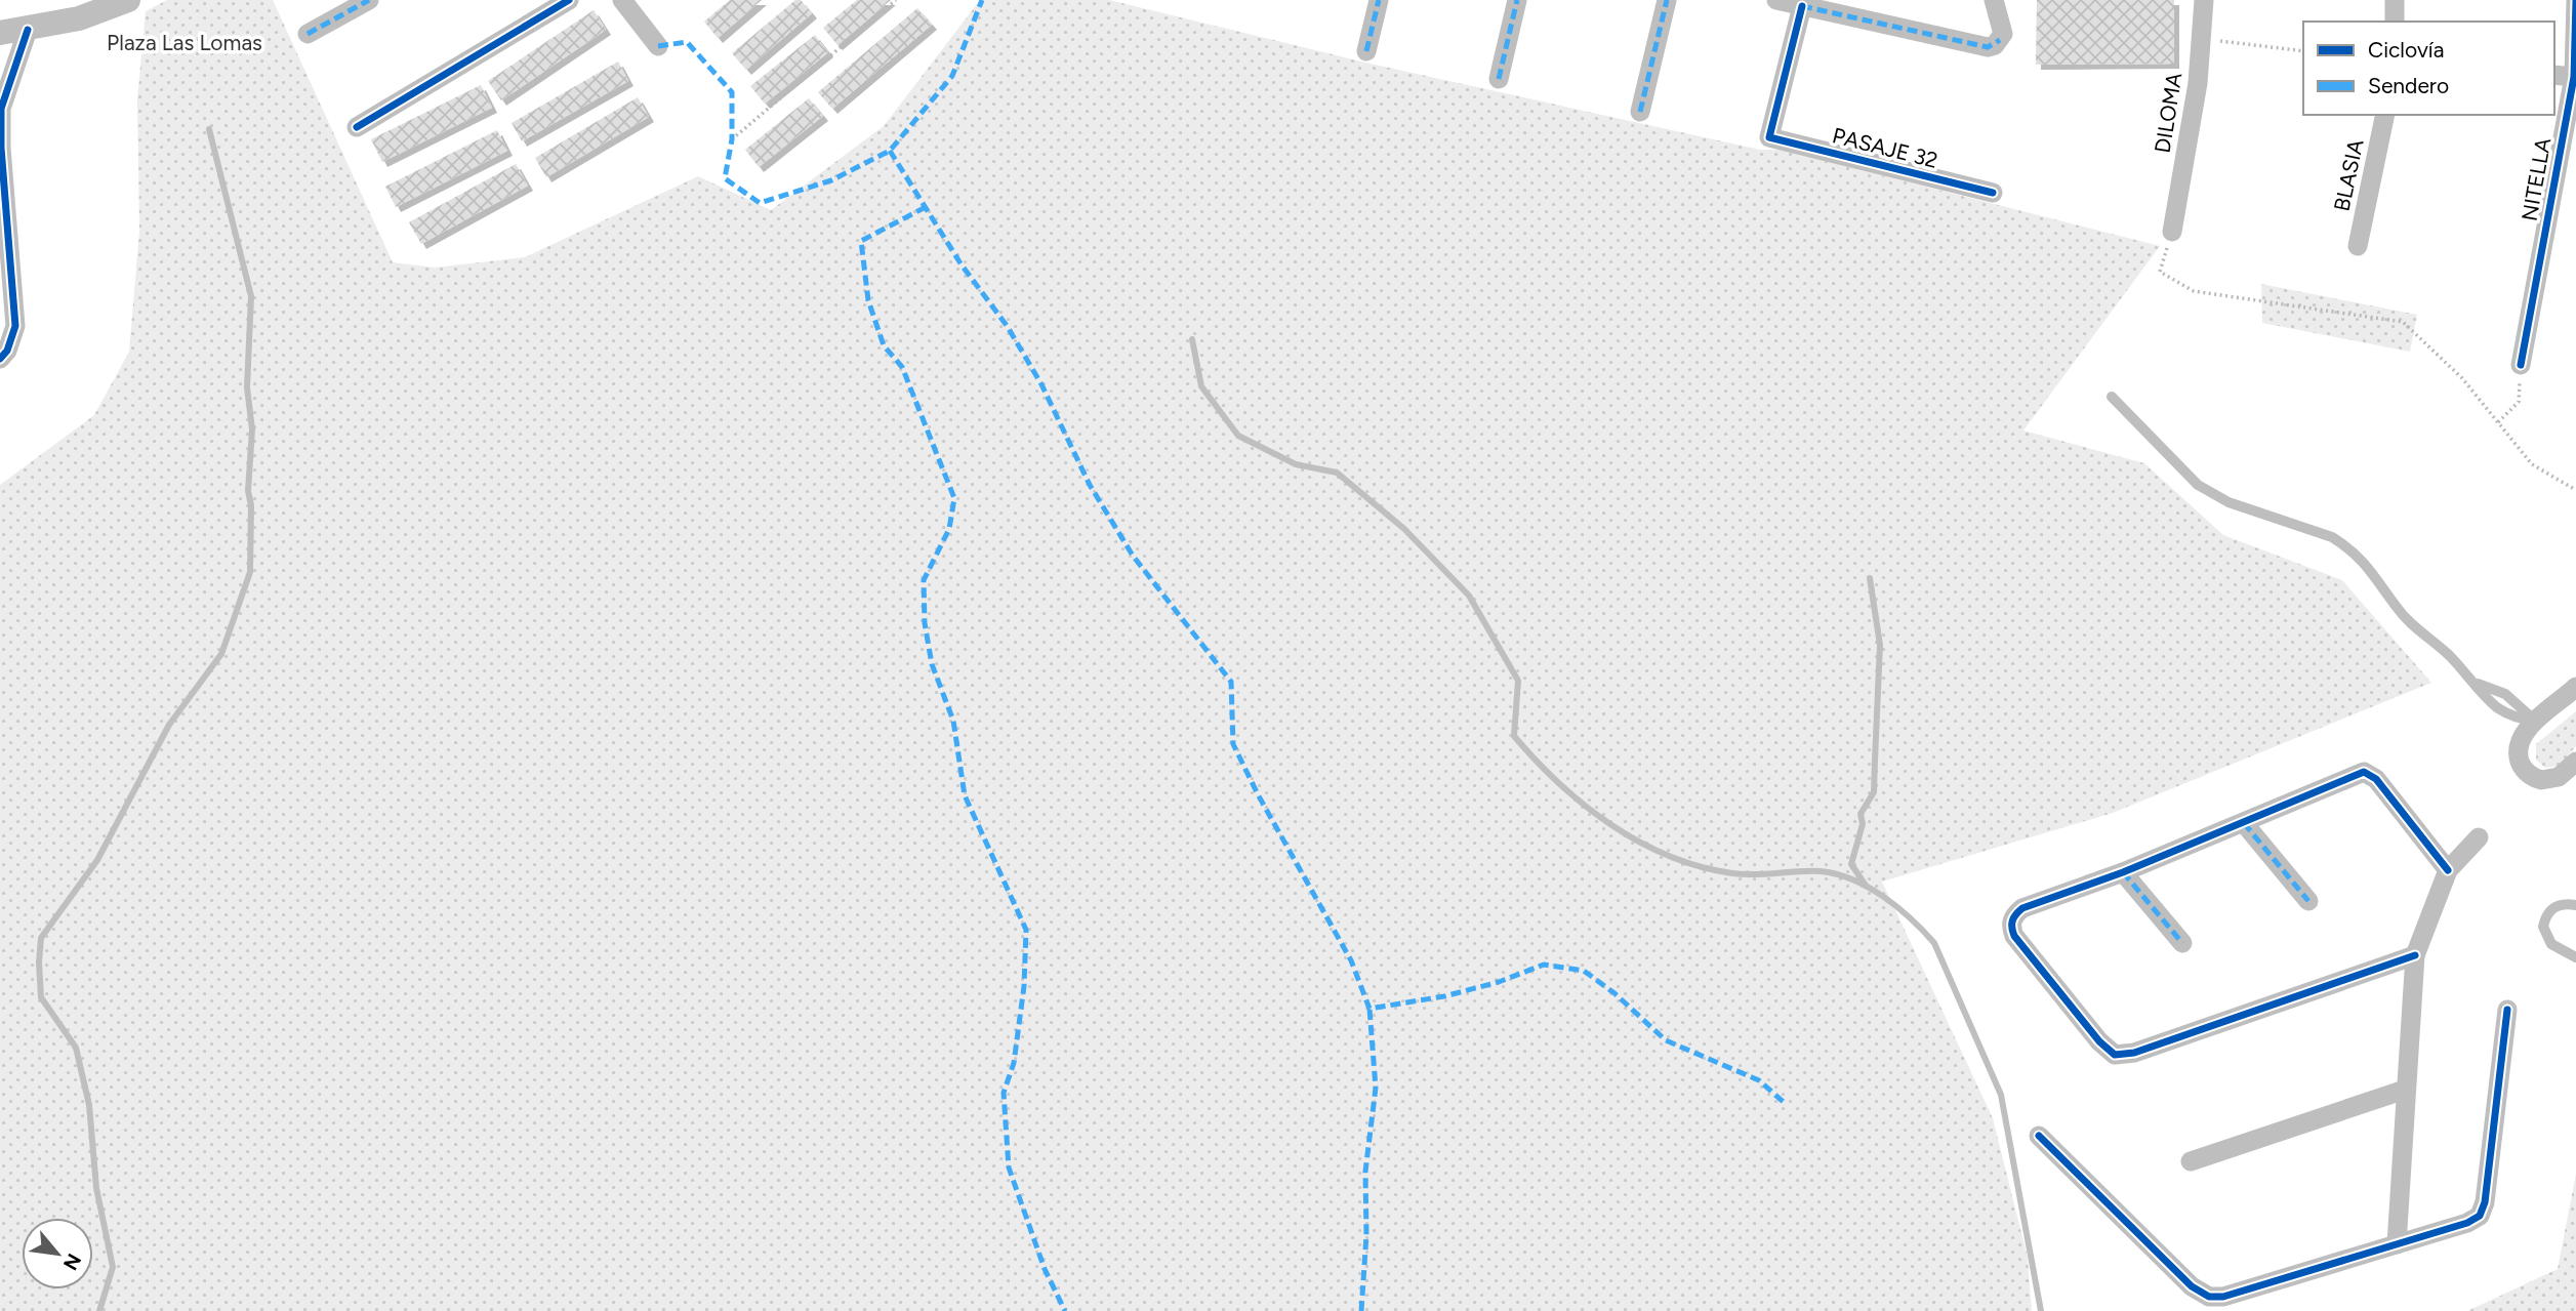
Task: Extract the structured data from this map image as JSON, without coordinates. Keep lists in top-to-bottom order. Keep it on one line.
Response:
{"streets":{"street":["DILOMA","PASAJE 32","BLASIA","NITELLA"]},"parks":["Plaza Las Lomas"],"legend":["Ciclovía","Sendero"],"north":"bottom right"}
